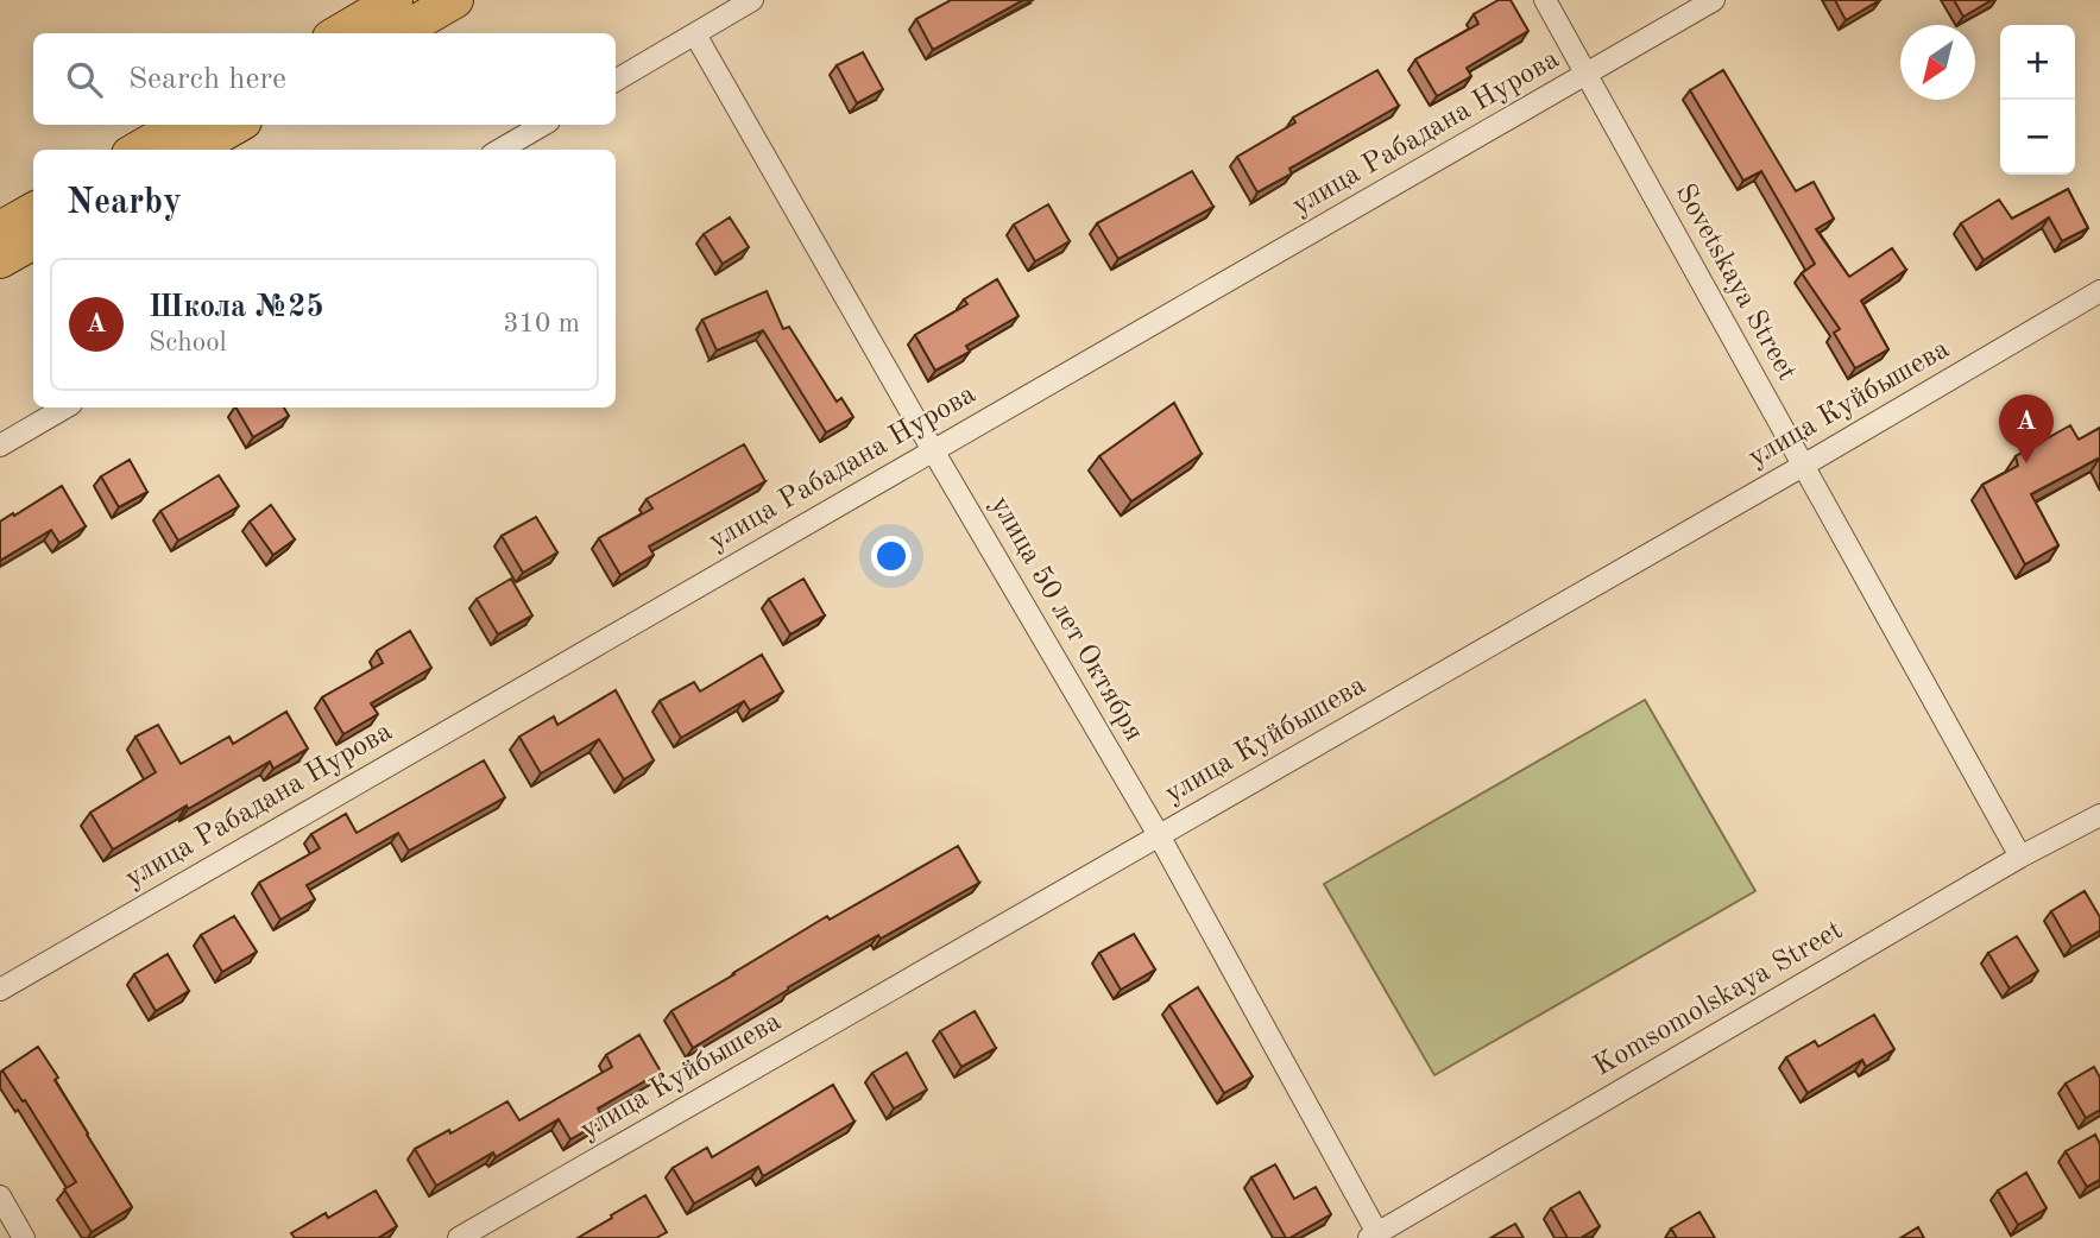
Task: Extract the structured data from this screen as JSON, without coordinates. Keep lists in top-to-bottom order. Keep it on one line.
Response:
{"streets":{"street":["улица Рабадана Нурова","Sovetskaya Street","улица Куйбышева","улица 50 лет Октября","Komsomolskaya Street"]},"crossings":[["улица Рабадана Нурова","Sovetskaya Street"],["улица Рабадана Нурова","улица 50 лет Октября"],["Sovetskaya Street","улица Куйбышева"],["Sovetskaya Street","Komsomolskaya Street"],["улица Куйбышева","улица 50 лет Октября"],["улица 50 лет Октября","Komsomolskaya Street"]],"north":"bottom left","page":{"map_buttons":["+","−"],"search":"Search here","heading":"Nearby","list":[{"mark":"A","name":"Школа №25","note":"School","value":"310 m"}],"pins":"A"}}
